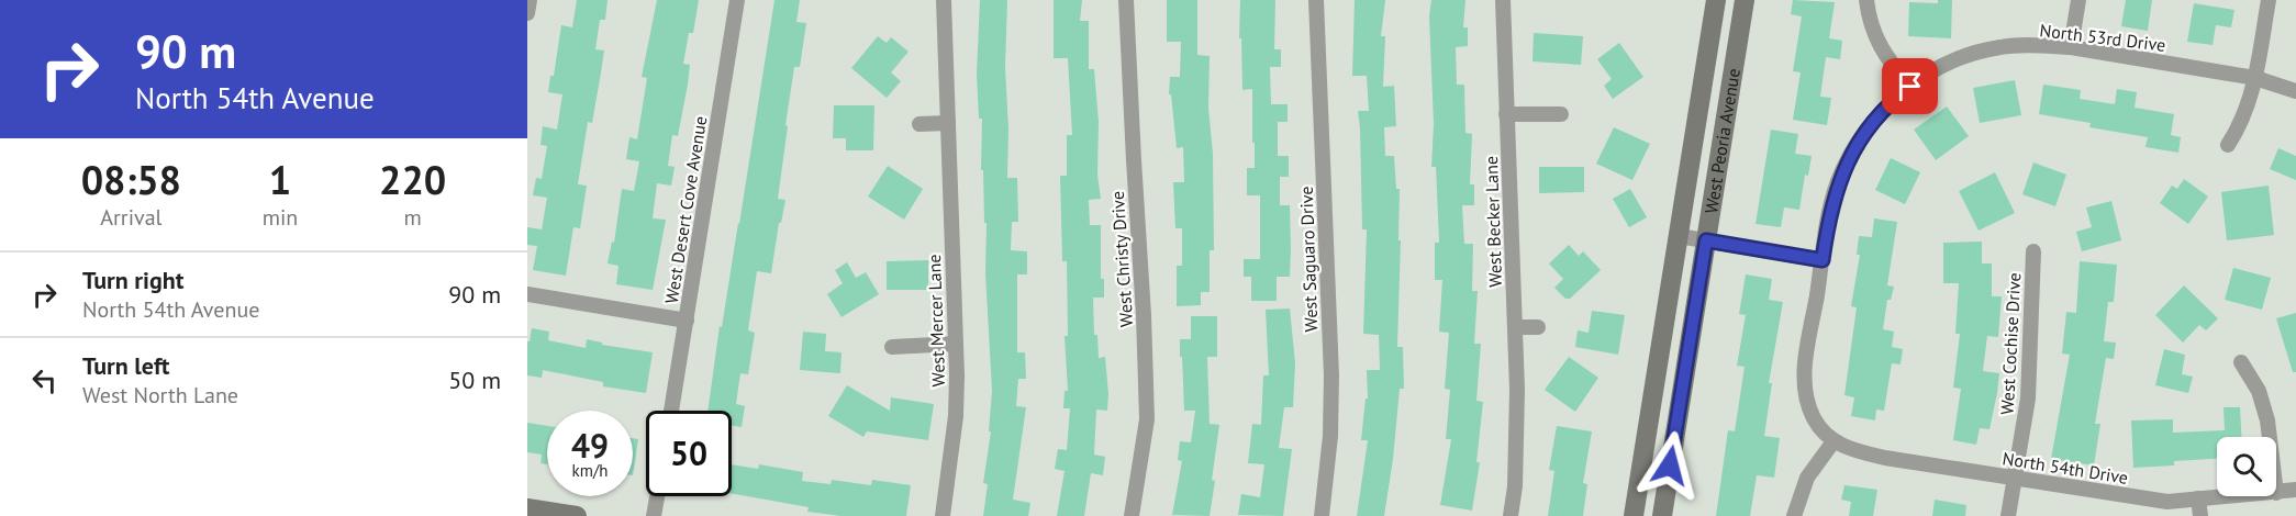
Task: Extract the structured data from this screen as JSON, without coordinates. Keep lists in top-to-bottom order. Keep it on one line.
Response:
{"streets":{"main road":["West Peoria Avenue"],"street":["North 53rd Drive","West Desert Cove Avenue","West Becker Lane","West Christy Drive","West Saguaro Drive","West Mercer Lane","West Cochise Drive","North 54th Drive"]},"crossings":[["North 53rd Drive","North 54th Drive"],["West Cochise Drive","North 54th Drive"]],"page":{"turn":["90 m","North 54th Avenue"],"eta":["08:58","Arrival","1","min","220","m"],"list":[{"name":"Turn right","note":"North 54th Avenue","value":"90 m"},{"name":"Turn left","note":"West North Lane","value":"50 m"}],"speed":"49 km/h","limit":"50"}}
